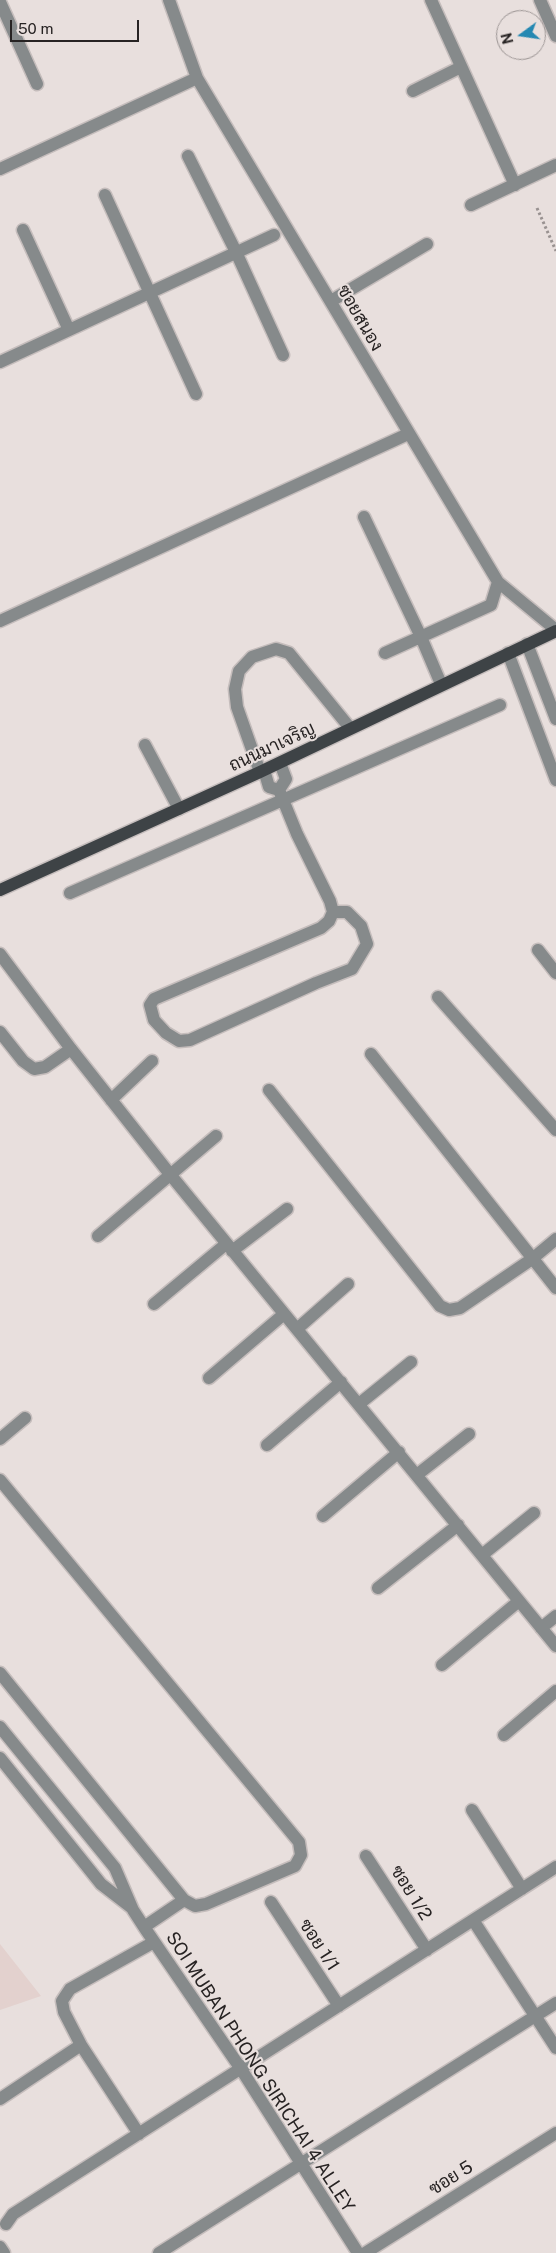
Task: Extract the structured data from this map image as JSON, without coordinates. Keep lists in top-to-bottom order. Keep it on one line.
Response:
{"streets":{"main road":["ถนนมาเจริญ"],"street":["ซอยสนอง","ซอย 1/2","ซอย 1/1","SOI MUBAN PHONG SIRICHAI 4 ALLEY","ซอย 5"]},"crossings":[["ซอยสนอง","ถนนมาเจริญ"]],"scale_bar":"50 m","north":"left"}
